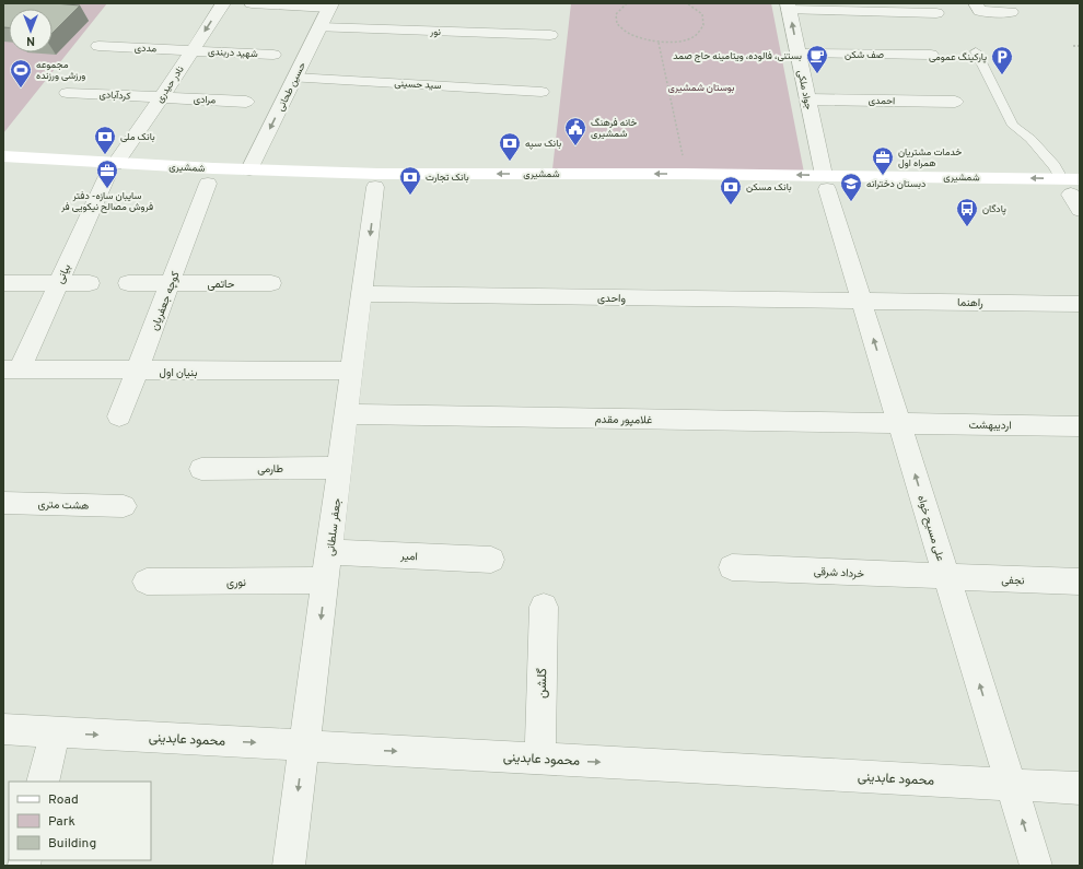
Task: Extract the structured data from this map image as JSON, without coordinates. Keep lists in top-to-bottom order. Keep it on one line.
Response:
{"streets":{"main road":["شمشیری"],"street":["نور","مددی","شهید دربندی","صف شکن","نادر حیدری","سید حسینی","حسین طحانی","جواد ملکی","کردآبادی","مرادی","احمدی","بیانی","حاتمی","واحدی","کوچه جعفریان","راهنما","بنیان اول","غلامپور مقدم","اردیبهشت","طارمی","هشت متری","جعفر سلطانی","علی مسیح خواه","امیر","خرداد شرقی","نجفی","نوری","گلشن","محمود عابدینی"]},"crossings":[["نور","حسین طحانی"],["مددی","شهید دربندی"],["مددی","نادر حیدری"],["شهید دربندی","نادر حیدری"],["صف شکن","جواد ملکی"],["نادر حیدری","کردآبادی"],["نادر حیدری","مرادی"],["نادر حیدری","شمشیری"],["نادر حیدری","بیانی"],["سید حسینی","حسین طحانی"],["حسین طحانی","شمشیری"],["جواد ملکی","احمدی"],["جواد ملکی","شمشیری"],["جواد ملکی","علی مسیح خواه"],["کردآبادی","مرادی"],["شمشیری","بیانی"],["شمشیری","کوچه جعفریان"],["شمشیری","جعفر سلطانی"],["شمشیری","علی مسیح خواه"],["بیانی","بنیان اول"],["حاتمی","کوچه جعفریان"],["واحدی","راهنما"],["واحدی","جعفر سلطانی"],["واحدی","علی مسیح خواه"],["کوچه جعفریان","بنیان اول"],["راهنما","علی مسیح خواه"],["بنیان اول","جعفر سلطانی"],["غلامپور مقدم","اردیبهشت"],["غلامپور مقدم","جعفر سلطانی"],["غلامپور مقدم","علی مسیح خواه"],["اردیبهشت","علی مسیح خواه"],["طارمی","جعفر سلطانی"],["جعفر سلطانی","امیر"],["جعفر سلطانی","نوری"],["جعفر سلطانی","محمود عابدینی"],["علی مسیح خواه","خرداد شرقی"],["علی مسیح خواه","نجفی"],["علی مسیح خواه","محمود عابدینی"],["خرداد شرقی","نجفی"],["گلشن","محمود عابدینی"]],"one_way":["حسین طحانی","جعفر سلطانی","علی مسیح خواه","محمود عابدینی"],"parks":["بوستان شمشیری"],"places":{"cafe":["بستنی، فالوده، ویتامینه حاج صمد"],"parking":["پارکینگ عمومی"],"sports":["مجموعه ورزشی ورزنده"],"public building":["خانه فرهنگ شمشیری"],"bank":["بانک ملی","بانک سپه","بانک تجارت","بانک مسکن"],"office":["خدمات مشتریان همراه اول","سایبان سازه- دفتر فروش مصالح نیکویی فر"],"school or university":["دبستان دخترانه"],"bus stop":["پادگان"]},"legend":["Road","Park","Building"],"north":"bottom"}
